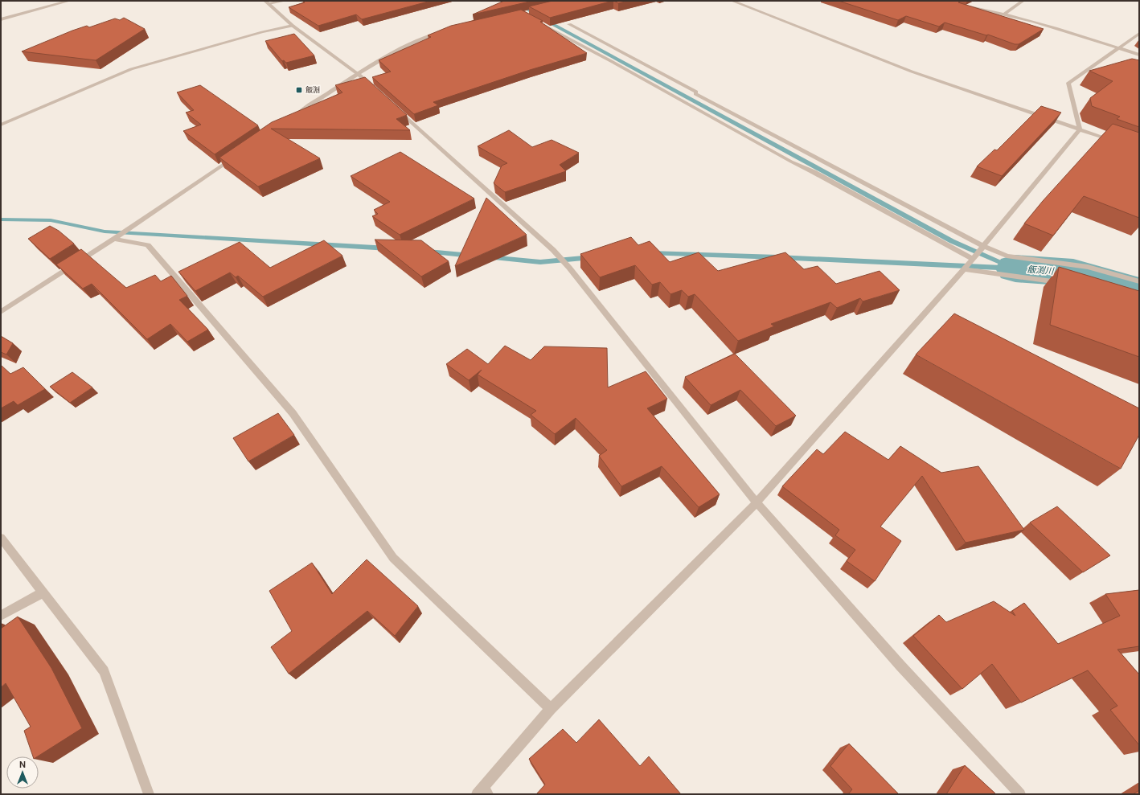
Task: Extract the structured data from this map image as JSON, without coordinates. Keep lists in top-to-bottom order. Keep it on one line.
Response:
{"water":["飯渕川"],"places":{"transit":["飯淵"]},"north":"top"}
